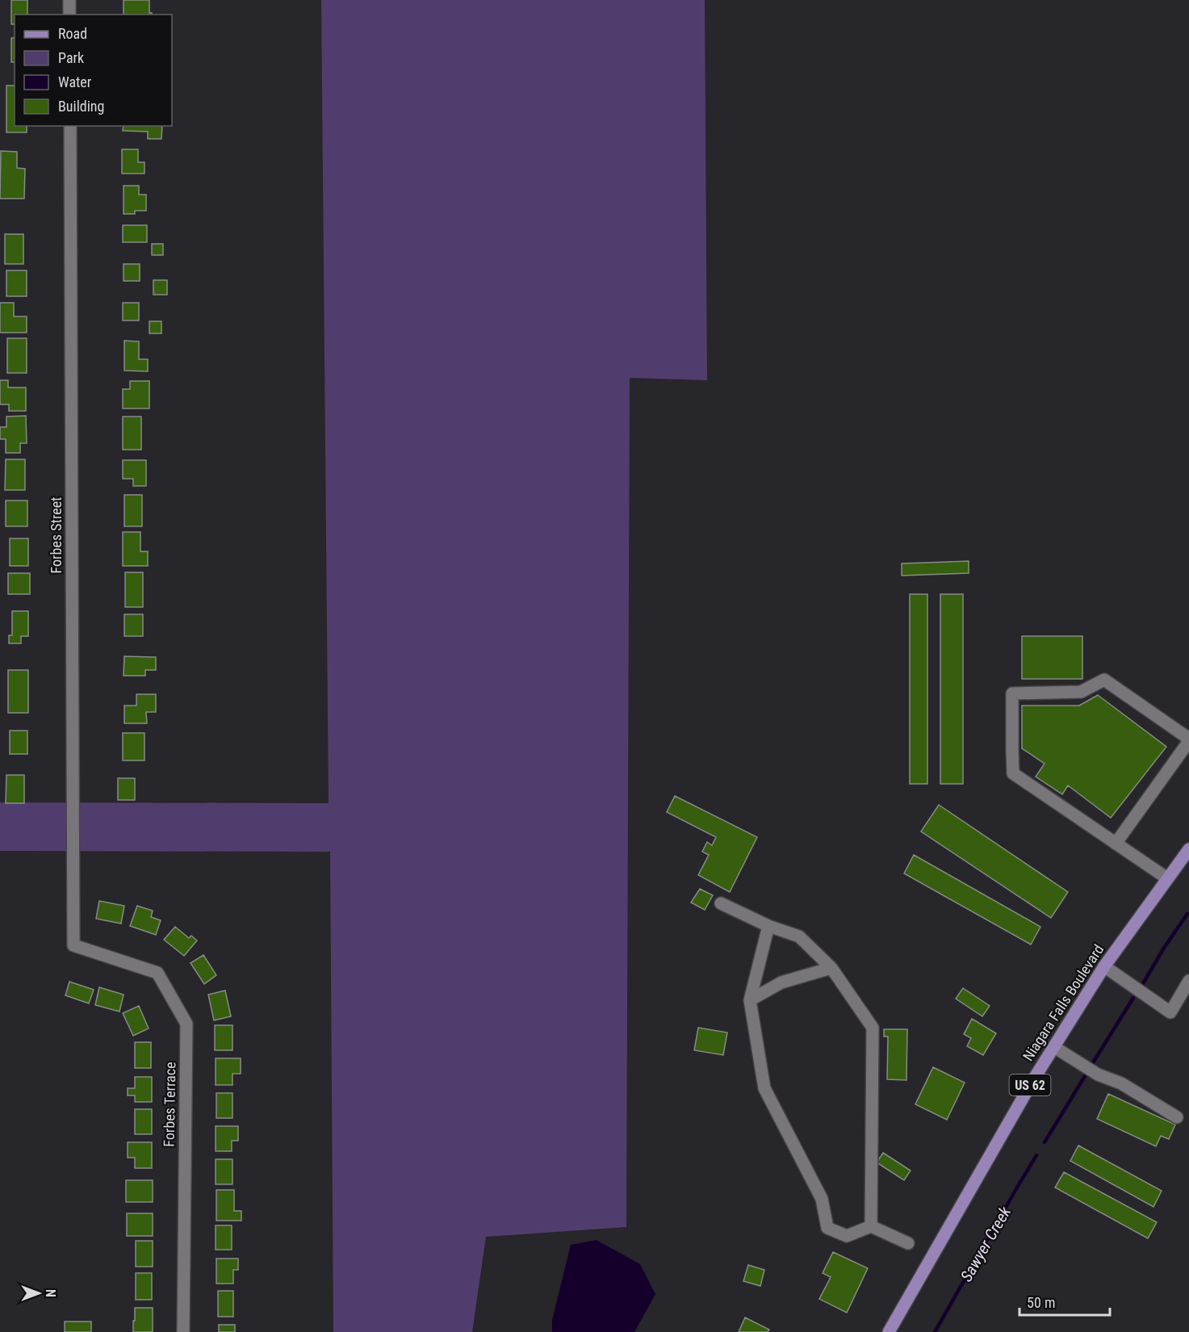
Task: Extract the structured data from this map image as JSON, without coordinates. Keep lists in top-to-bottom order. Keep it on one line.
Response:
{"streets":{"main road":["Niagara Falls Boulevard","US 62"],"street":["Forbes Street","Forbes Terrace"]},"crossings":[["Forbes Street","Forbes Terrace"]],"water":["Sawyer Creek"],"legend":["Road","Park","Water","Building"],"scale_bar":"50 m","north":"right"}
